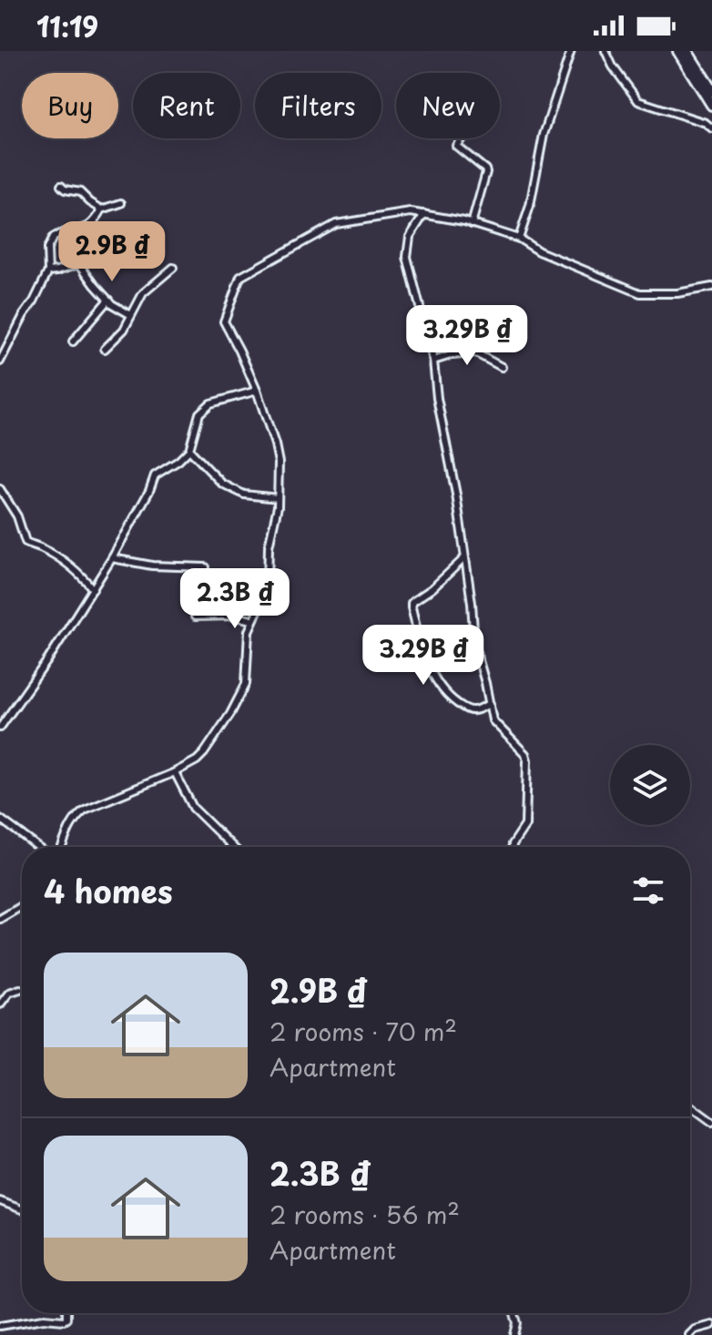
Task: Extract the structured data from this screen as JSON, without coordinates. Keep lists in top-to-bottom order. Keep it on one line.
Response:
{"page":{"status":"11:19","chip":["Buy","Rent","Filters","New"],"price":["2.9B ₫","3.29B ₫","2.3B ₫","3.29B ₫"],"heading":"4 homes","list":[{"name":"2.9B ₫","note":"2 rooms · 70 m² · Apartment"},{"name":"2.3B ₫","note":"2 rooms · 56 m² · Apartment"}]}}
